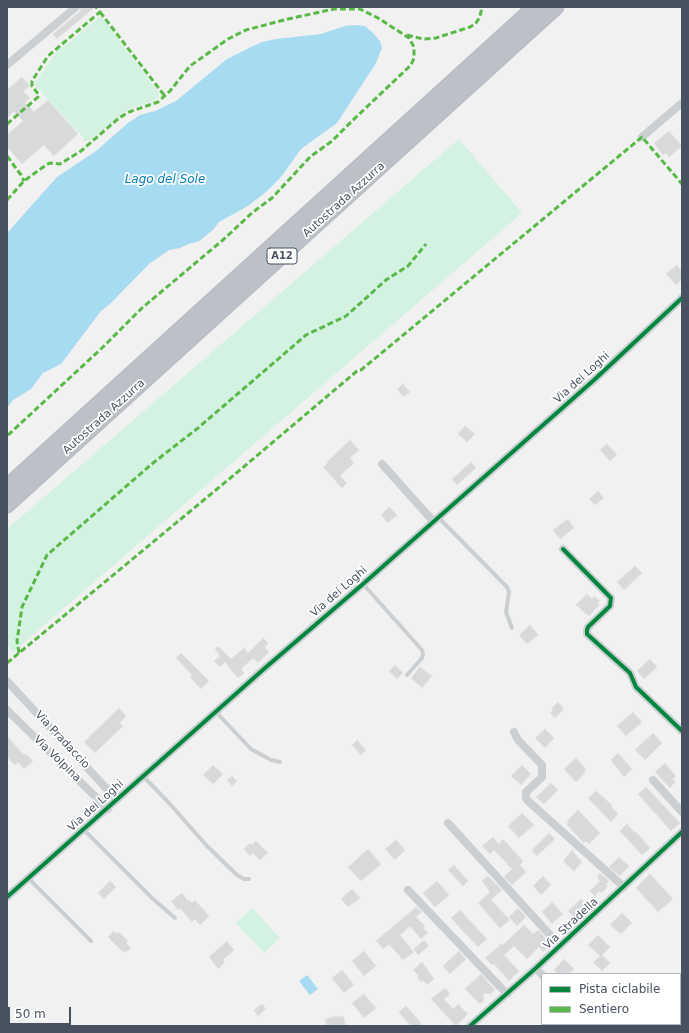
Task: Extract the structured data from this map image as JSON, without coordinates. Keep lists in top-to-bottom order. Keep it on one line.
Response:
{"streets":{"highway":["Autostrada Azzurra","A12"],"street":["Via dei Loghi","Via Pradaccio","Via Volpina","Via Stradella"]},"crossings":[["Via dei Loghi","Via Pradaccio"],["Via dei Loghi","Via Volpina"]],"water":["Lago del Sole"],"legend":["Pista ciclabile","Sentiero"],"scale_bar":"50 m"}
